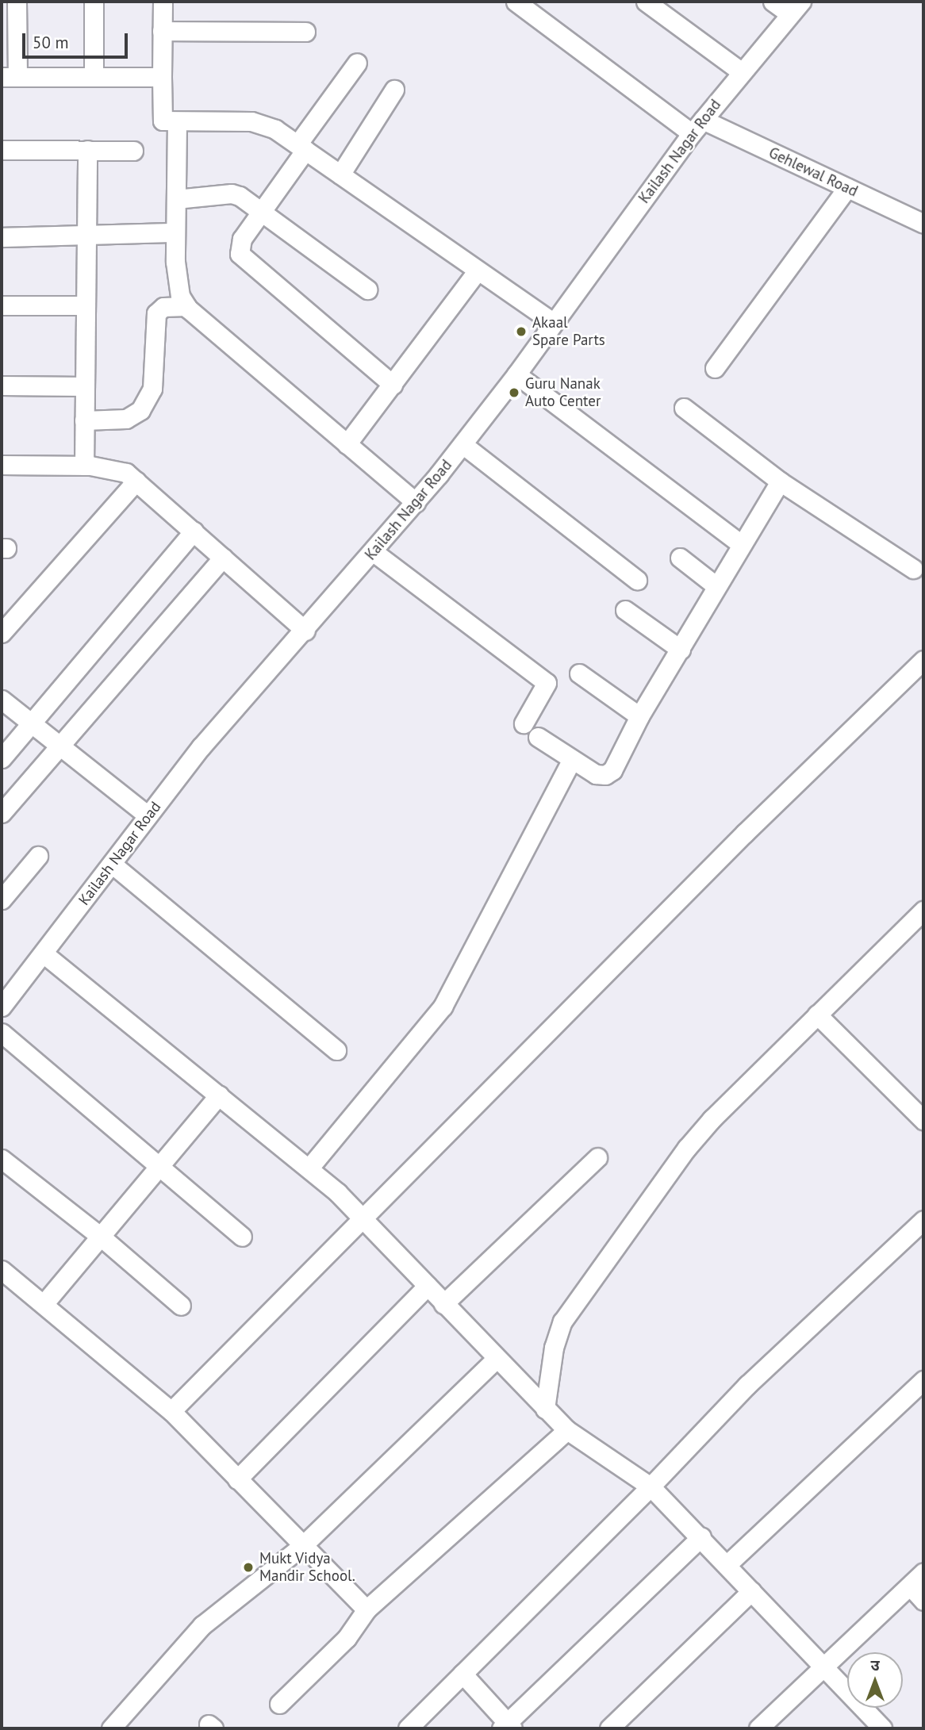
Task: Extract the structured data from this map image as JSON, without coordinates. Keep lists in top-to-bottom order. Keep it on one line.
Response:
{"streets":{"street":["Kailash Nagar Road","Gehlewal Road"]},"crossings":[["Kailash Nagar Road","Gehlewal Road"]],"places":["Akaal Spare Parts","Guru Nanak Auto Center","Mukt Vidya Mandir School."],"scale_bar":"50 m","north":"top"}
